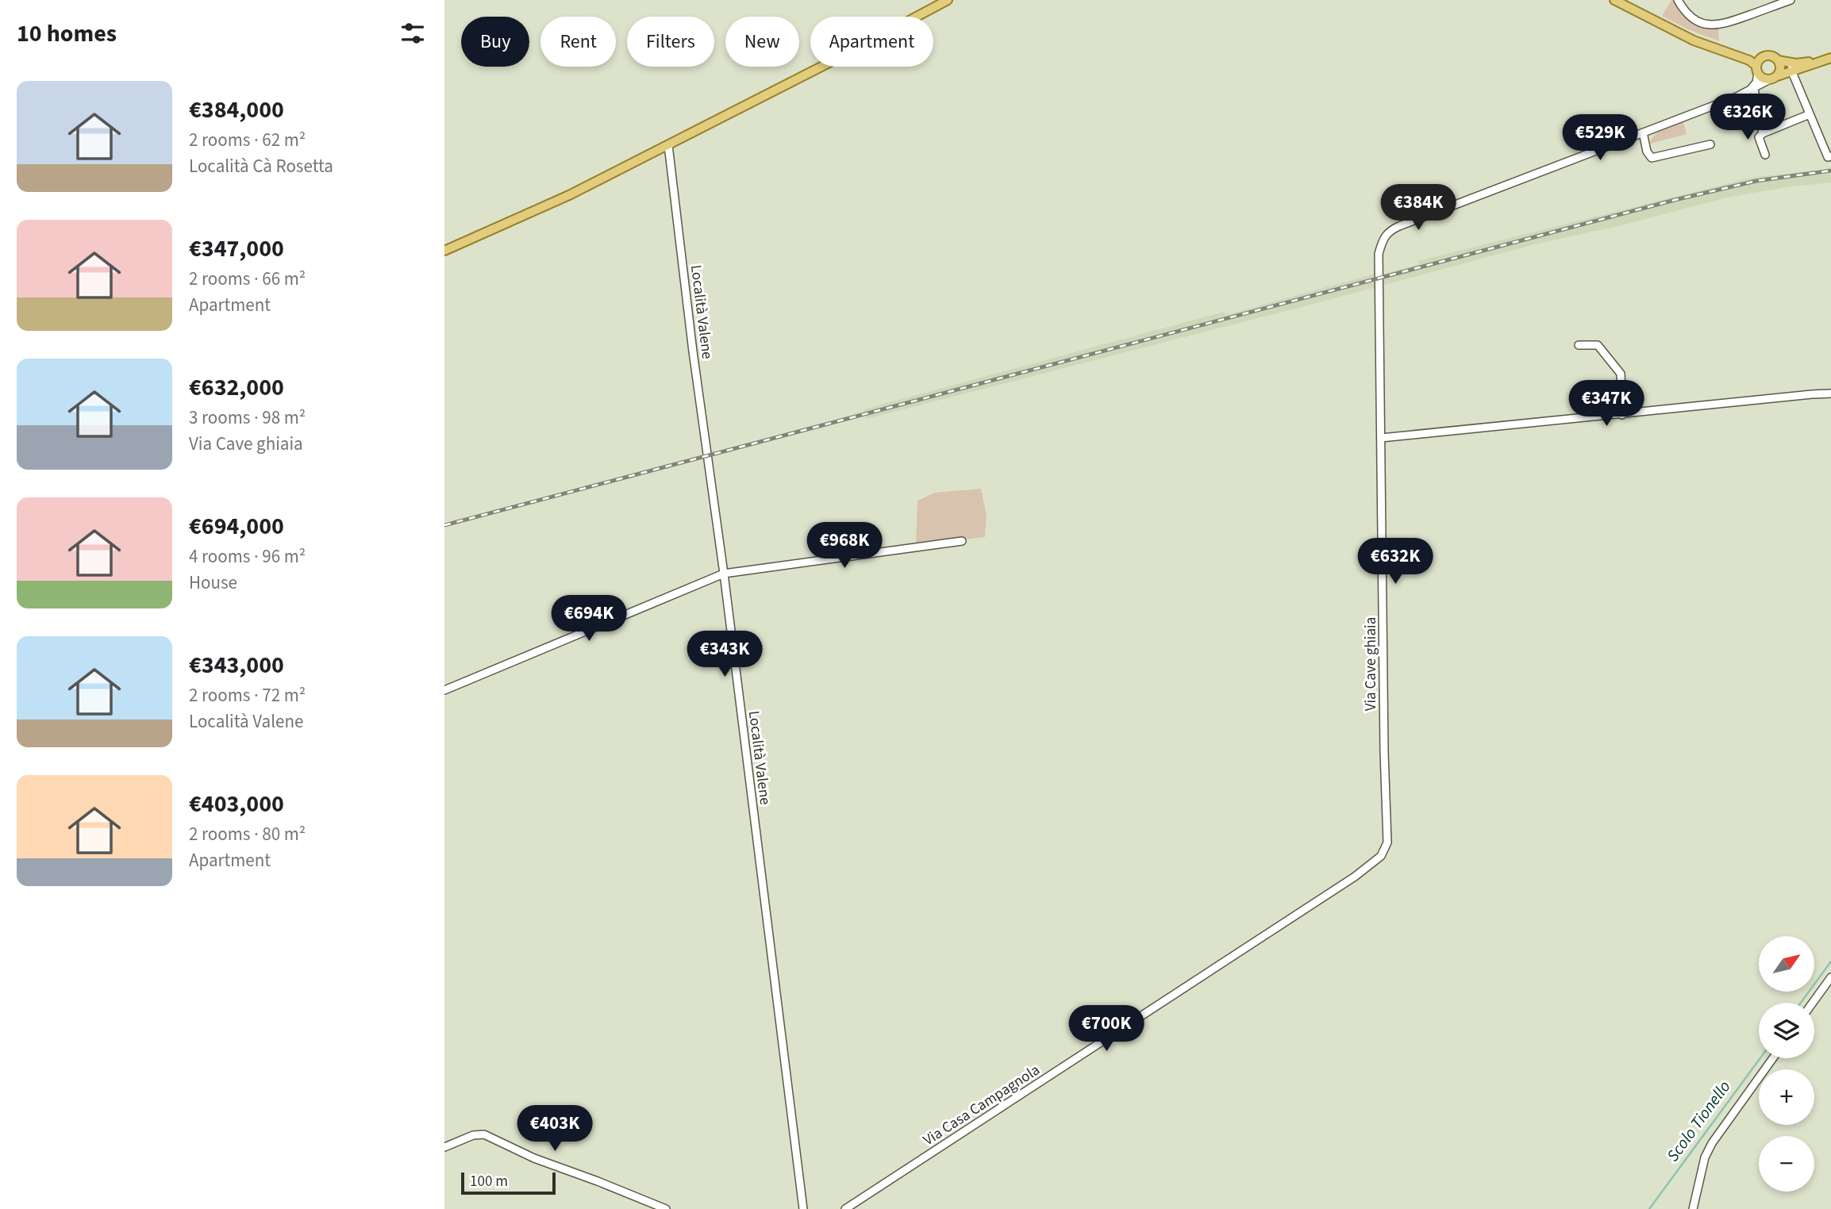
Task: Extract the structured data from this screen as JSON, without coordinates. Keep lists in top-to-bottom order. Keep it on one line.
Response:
{"streets":{"street":["Località Valene","Via Cave ghiaia","Via Casa Campagnola"]},"crossings":[["Via Cave ghiaia","Via Casa Campagnola"]],"water":["Scolo Tionello"],"scale_bar":"100 m","north":"top right","page":{"heading":"10 homes","chip":["Buy","Rent","Filters","New","Apartment"],"list":[{"name":"€384,000","note":"2 rooms · 62 m² · Località Cà Rosetta"},{"name":"€347,000","note":"2 rooms · 66 m² · Apartment"},{"name":"€632,000","note":"3 rooms · 98 m² · Via Cave ghiaia"},{"name":"€694,000","note":"4 rooms · 96 m² · House"},{"name":"€343,000","note":"2 rooms · 72 m² · Località Valene"},{"name":"€403,000","note":"2 rooms · 80 m² · Apartment"}],"price":["€326K","€529K","€384K","€347K","€968K","€632K","€694K","€343K","€700K","€403K"],"map_buttons":["+","−"],"scale":"100 m"}}
